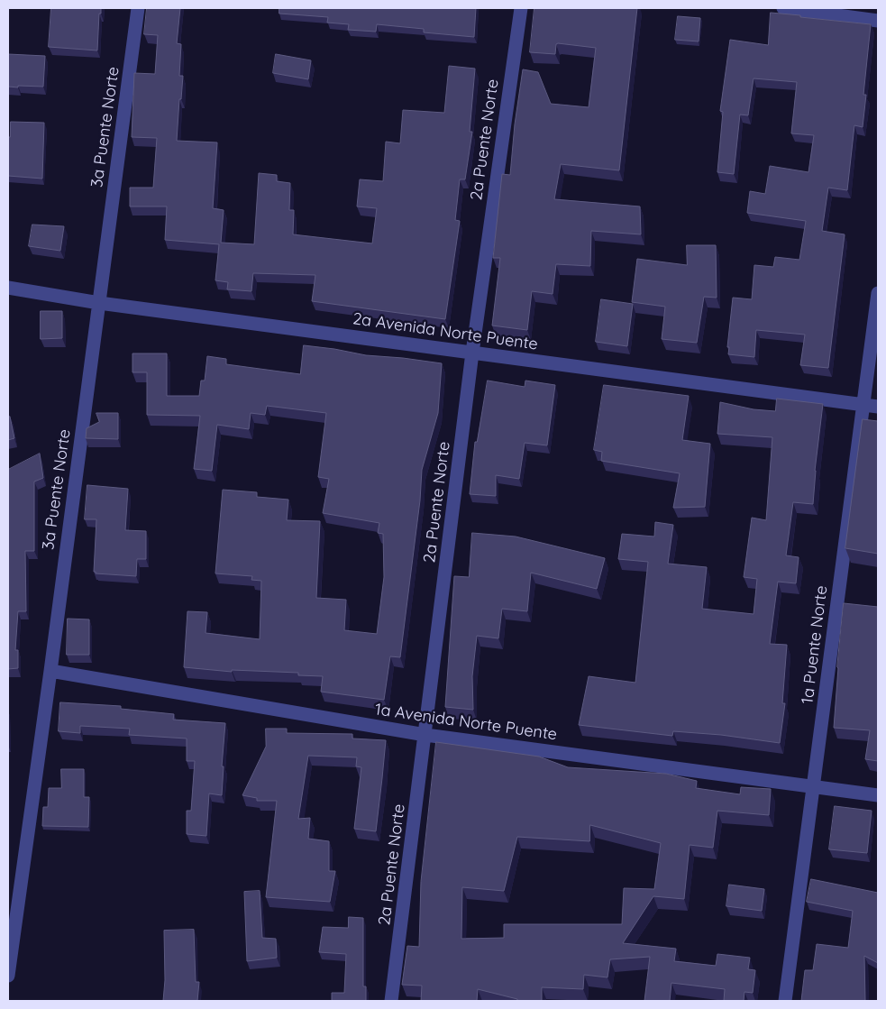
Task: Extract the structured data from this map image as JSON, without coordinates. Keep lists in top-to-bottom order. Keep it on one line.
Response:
{"streets":{"street":["3a Puente Norte","2a Puente Norte","2a Avenida Norte Puente","1a Puente Norte","1a Avenida Norte Puente"]},"crossings":[["3a Puente Norte","2a Avenida Norte Puente"],["3a Puente Norte","1a Avenida Norte Puente"],["2a Puente Norte","2a Avenida Norte Puente"],["2a Puente Norte","1a Avenida Norte Puente"],["2a Avenida Norte Puente","1a Puente Norte"],["1a Puente Norte","1a Avenida Norte Puente"]]}
